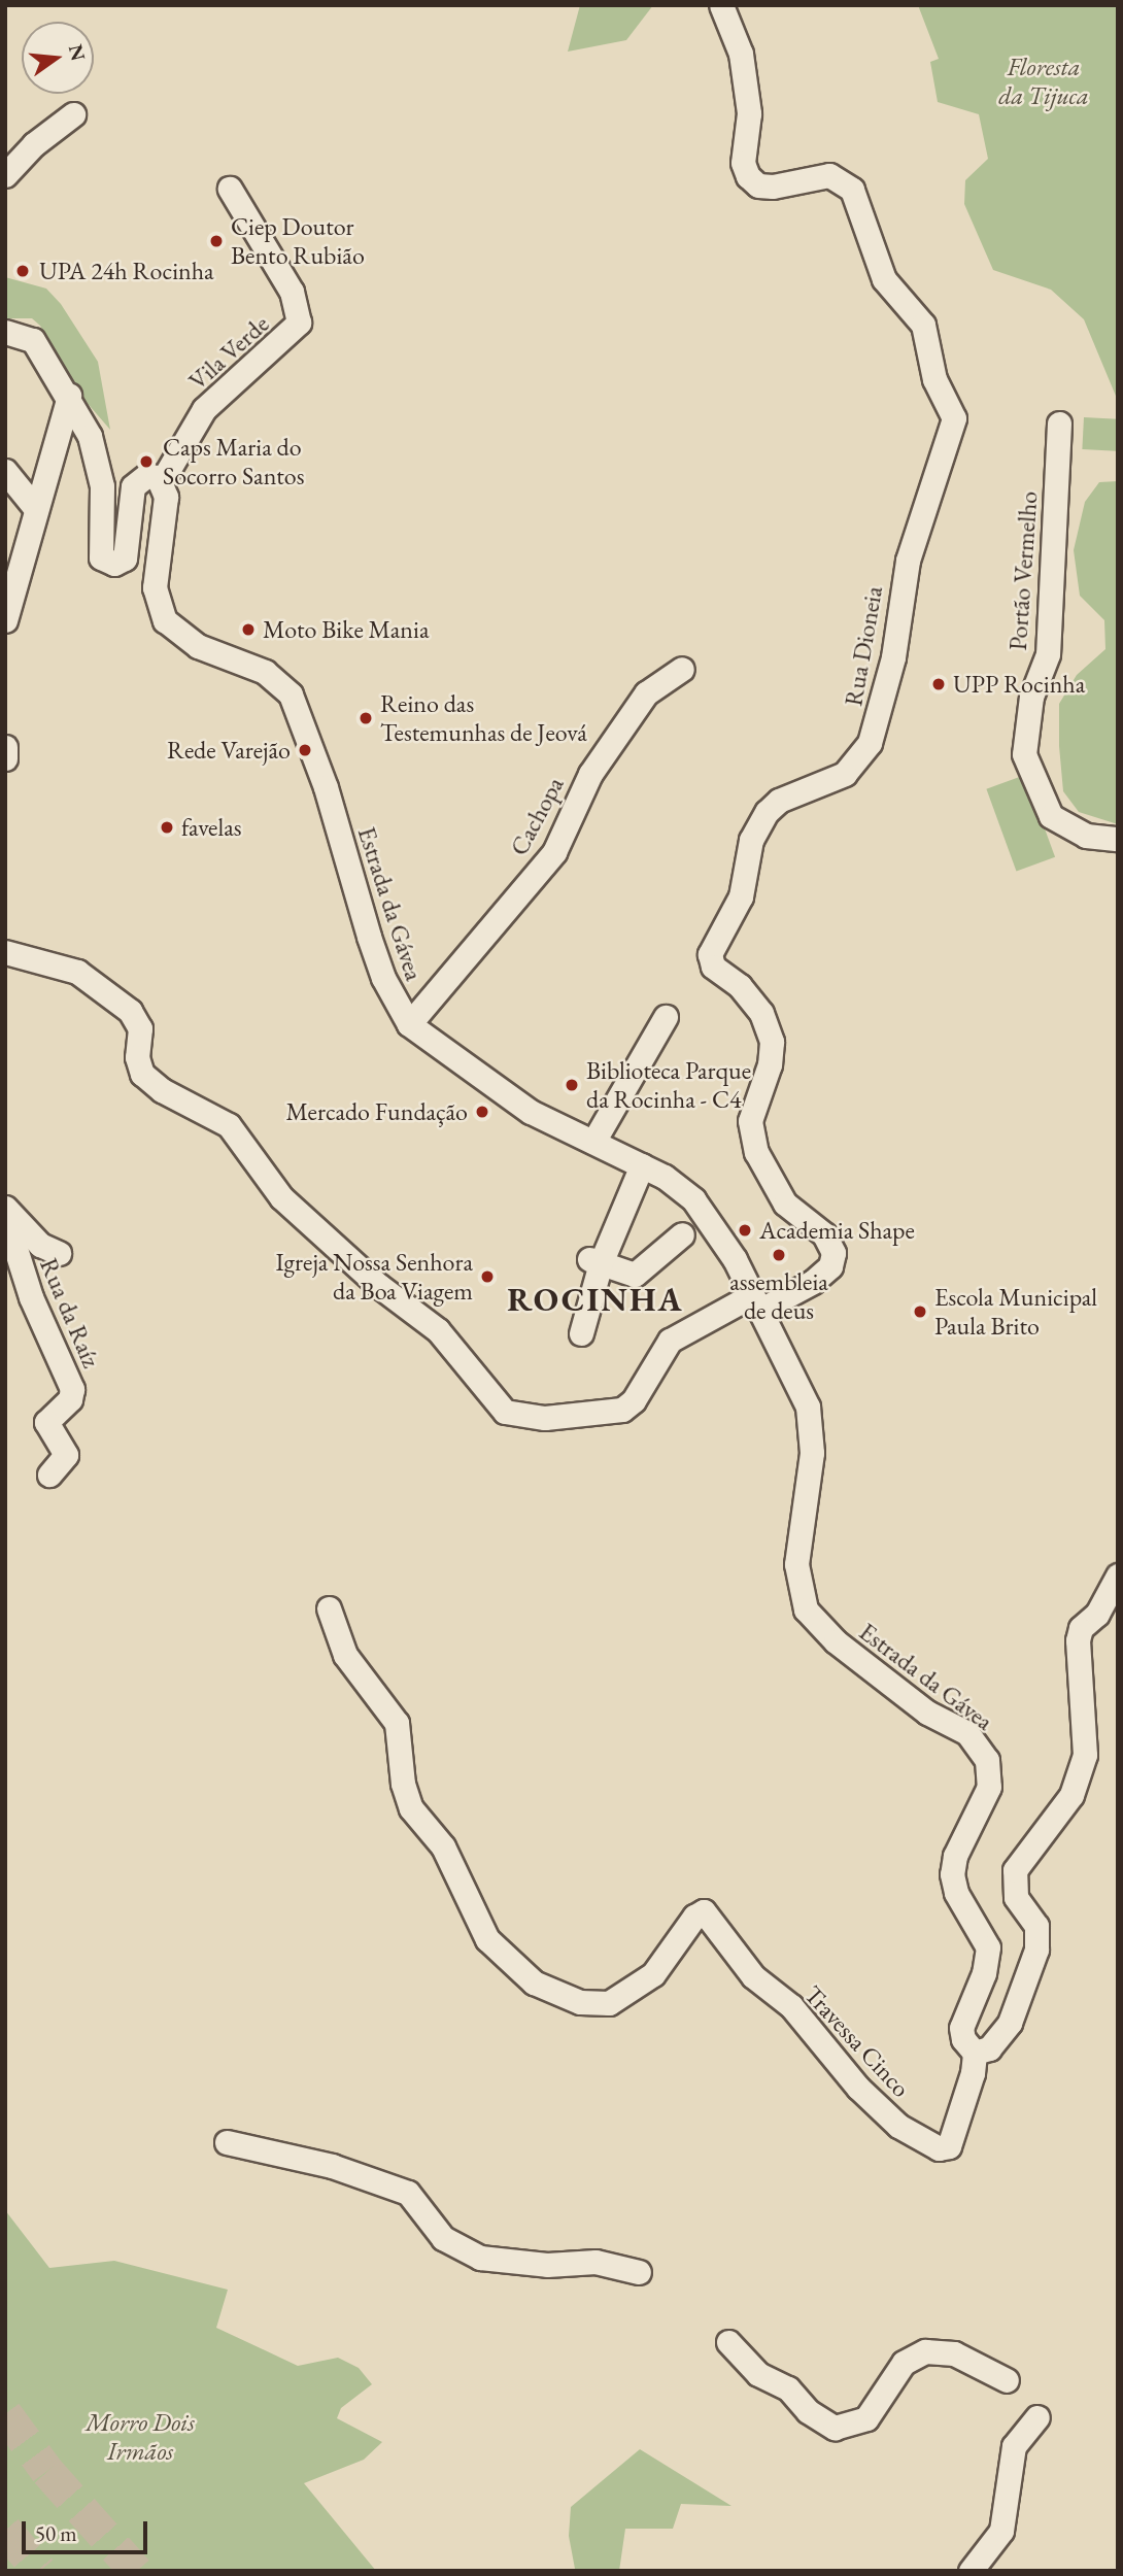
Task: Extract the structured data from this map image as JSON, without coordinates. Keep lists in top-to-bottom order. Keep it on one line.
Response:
{"streets":{"street":["Vila Verde","Portão Vermelho","Rua Dioneia","Cachopa","Estrada da Gávea","Rua da Raíz","Travessa Cinco"]},"crossings":[["Vila Verde","Estrada da Gávea"],["Rua Dioneia","Estrada da Gávea"],["Cachopa","Estrada da Gávea"],["Estrada da Gávea","Travessa Cinco"]],"districts":["ROCINHA"],"parks":["Floresta da Tijuca","Morro Dois Irmãos"],"places":["Ciep Doutor Bento Rubião","UPA 24h Rocinha","Caps Maria do Socorro Santos","Moto Bike Mania","UPP Rocinha","Reino das Testemunhas de Jeová","Rede Varejão","favelas","Biblioteca Parque da Rocinha - C4","Mercado Fundação","Academia Shape","assembleia de deus","Igreja Nossa Senhora da Boa Viagem","Escola Municipal Paula Brito"],"scale_bar":"50 m","north":"right"}
